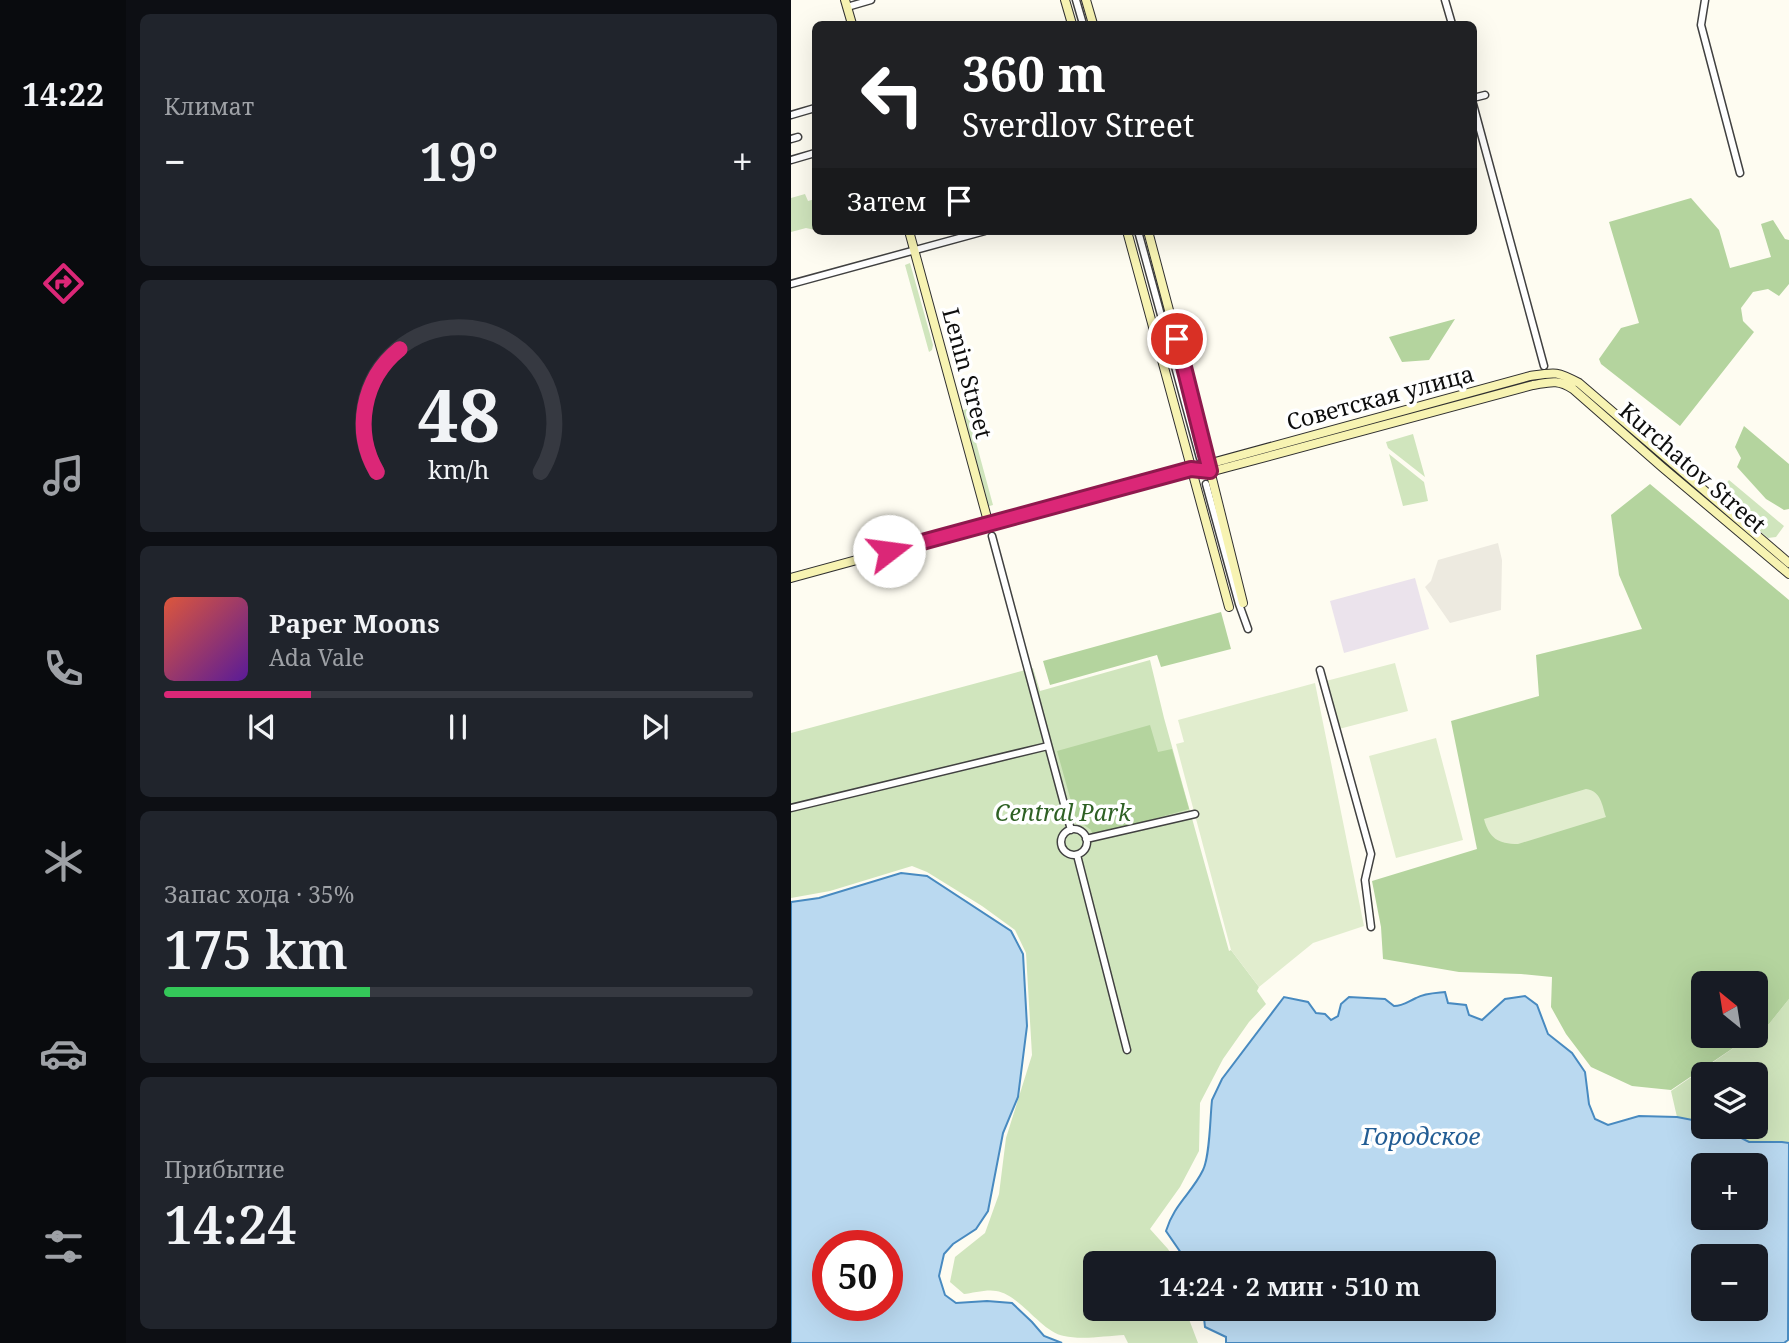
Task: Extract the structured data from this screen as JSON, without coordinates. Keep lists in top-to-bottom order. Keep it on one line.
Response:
{"streets":{"main road":["Lenin Street","Советская улица","Kurchatov Street"]},"crossings":[["Lenin Street","Советская улица"],["Советская улица","Kurchatov Street"]],"water":["Городское"],"parks":["Central Park"],"north":"top left","page":{"tabs":"14:22","tile":["Климат",["Запас хода · 35%","175 km"],["Прибытие","14:24"]],"turn":["360 m","Sverdlov Street"],"heat":["−","19°","+"],"then":"Затем","song":["Paper Moons","Ada Vale"],"map_buttons":["+","−"],"limit":"50","trip":"14:24 · 2 мин · 510 m","gauge":["48","km/h"]}}
